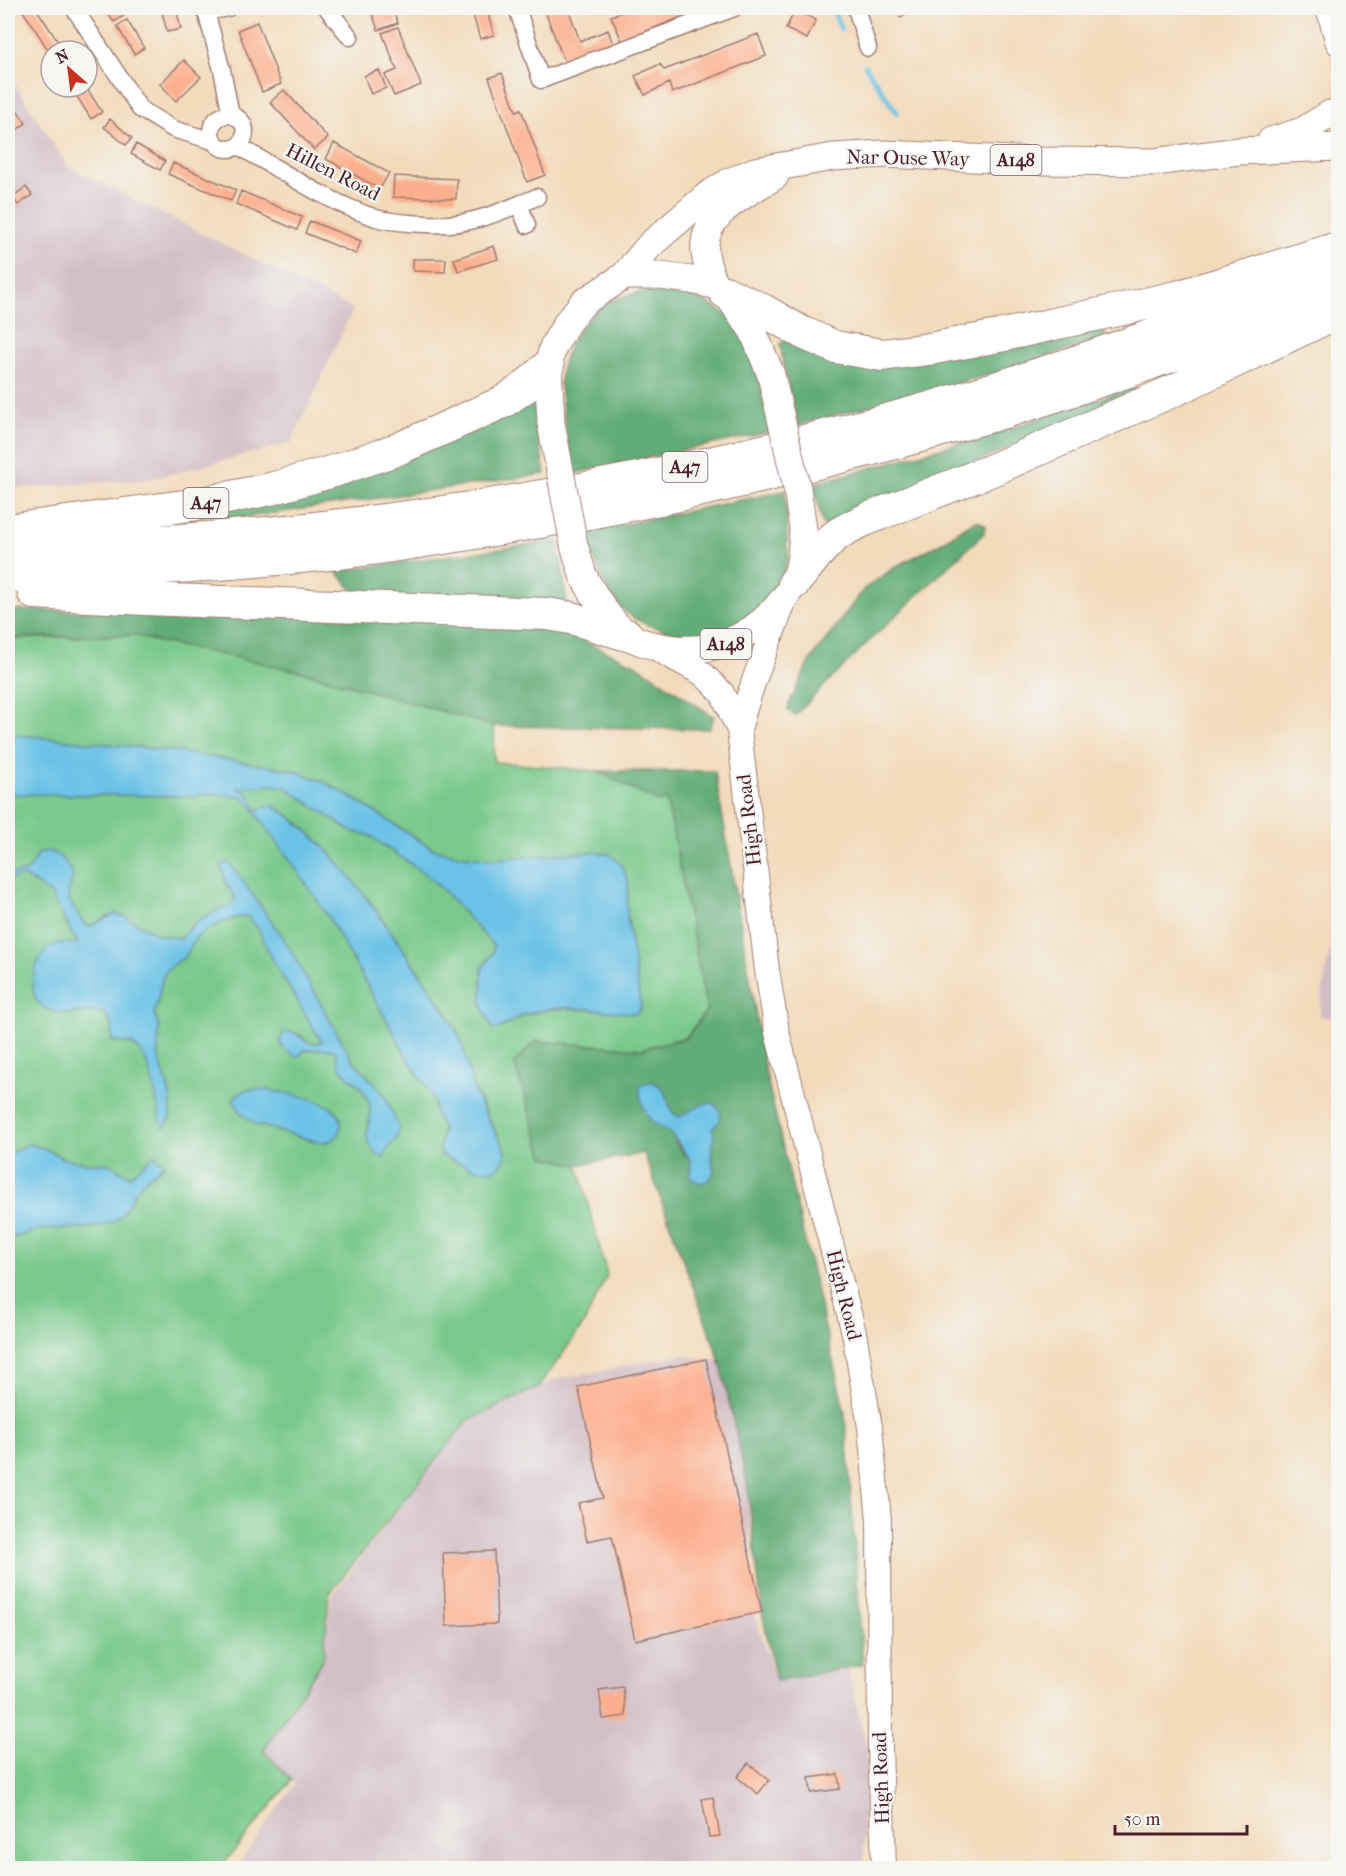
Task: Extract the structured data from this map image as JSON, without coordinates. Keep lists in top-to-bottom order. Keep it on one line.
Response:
{"streets":{"highway":["A47"],"main road":["Nar Ouse Way","A148"],"street":["Hillen Road","High Road"]},"crossings":[["Nar Ouse Way","A148"],["A148","A47"],["A148","High Road"]],"scale_bar":"50 m","north":"top left"}
